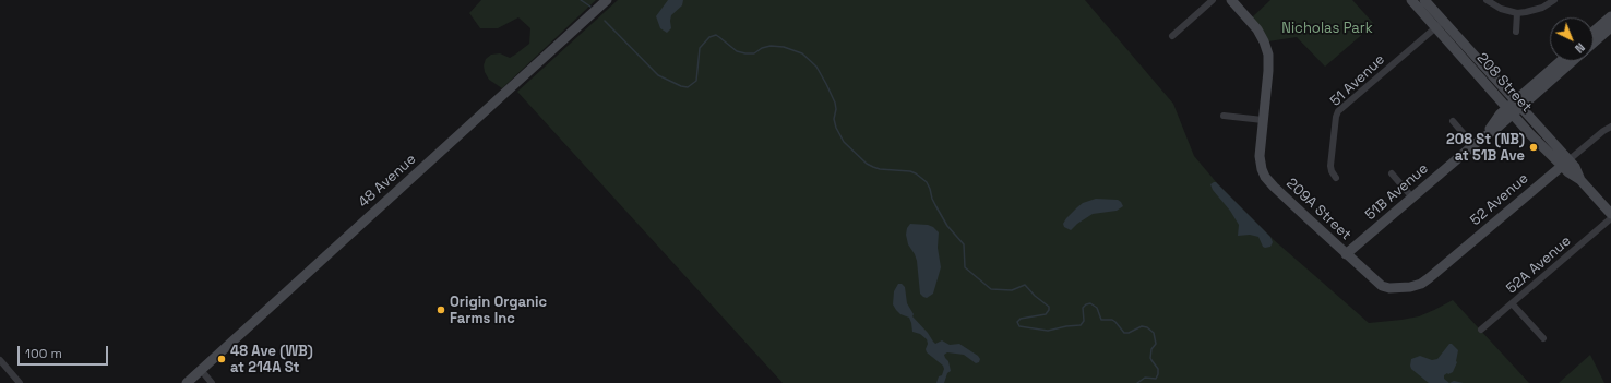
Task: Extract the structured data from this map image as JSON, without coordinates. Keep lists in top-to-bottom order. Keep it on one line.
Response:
{"streets":{"street":["51 Avenue","208 Street","48 Avenue","51B Avenue","52 Avenue","209A Street","52A Avenue"]},"crossings":[["51 Avenue","208 Street"],["208 Street","51B Avenue"],["208 Street","52 Avenue"],["51B Avenue","209A Street"],["52 Avenue","209A Street"]],"parks":["Nicholas Park"],"places":["208 St (NB) at 51B Ave","Origin Organic Farms Inc","48 Ave (WB) at 214A St"],"scale_bar":"100 m","north":"bottom right"}
